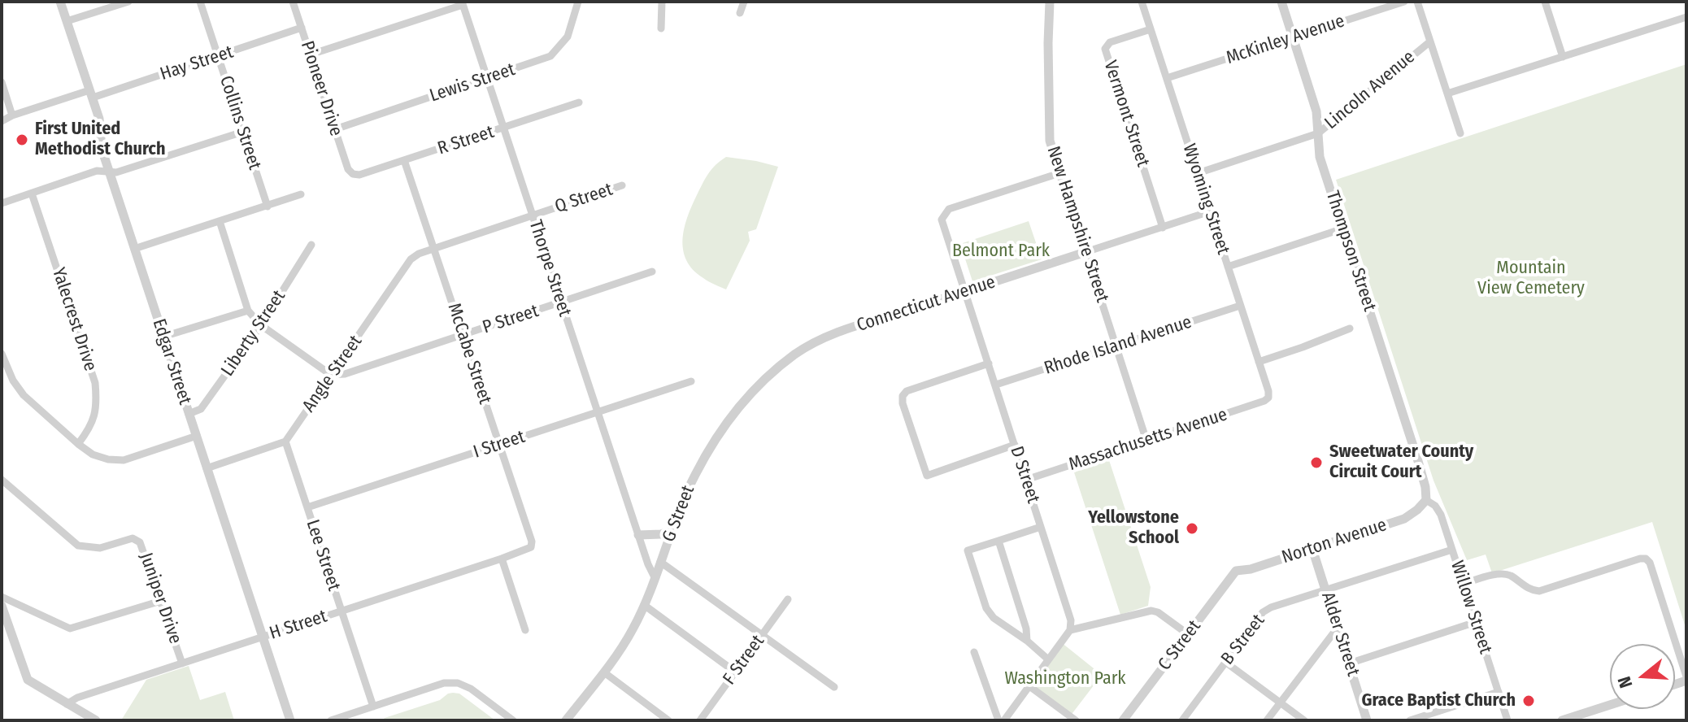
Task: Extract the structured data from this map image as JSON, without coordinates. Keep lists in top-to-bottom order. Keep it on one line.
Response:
{"streets":{"street":["McKinley Avenue","Hay Street","Lewis Street","Pioneer Drive","Lincoln Avenue","Vermont Street","Collins Street","R Street","Q Street","Wyoming Street","New Hampshire Street","Thompson Street","Thorpe Street","Connecticut Avenue","Yalecrest Drive","P Street","Liberty Street","Rhode Island Avenue","McCabe Street","Edgar Street","Angle Street","Massachusetts Avenue","I Street","D Street","G Street","Norton Avenue","Lee Street","Juniper Drive","Willow Street","H Street","Alder Street","B Street","C Street","F Street"]},"crossings":[["McKinley Avenue","Wyoming Street"],["McKinley Avenue","Thompson Street"],["Hay Street","Pioneer Drive"],["Hay Street","Collins Street"],["Hay Street","Edgar Street"],["Lewis Street","Pioneer Drive"],["Lewis Street","Thorpe Street"],["Pioneer Drive","R Street"],["Lincoln Avenue","Wyoming Street"],["Lincoln Avenue","Thompson Street"],["Vermont Street","Wyoming Street"],["Vermont Street","Connecticut Avenue"],["R Street","Thorpe Street"],["R Street","McCabe Street"],["Q Street","Thorpe Street"],["Q Street","McCabe Street"],["Q Street","Angle Street"],["Wyoming Street","Connecticut Avenue"],["Wyoming Street","Rhode Island Avenue"],["Wyoming Street","Massachusetts Avenue"],["New Hampshire Street","Connecticut Avenue"],["New Hampshire Street","Rhode Island Avenue"],["New Hampshire Street","Massachusetts Avenue"],["New Hampshire Street","D Street"],["Thompson Street","Norton Avenue"],["Thompson Street","Willow Street"],["Thorpe Street","P Street"],["Thorpe Street","I Street"],["Thorpe Street","G Street"],["Connecticut Avenue","D Street"],["Connecticut Avenue","G Street"],["P Street","McCabe Street"],["P Street","Angle Street"],["Liberty Street","Edgar Street"],["Rhode Island Avenue","D Street"],["McCabe Street","Angle Street"],["McCabe Street","I Street"],["McCabe Street","H Street"],["Edgar Street","H Street"],["Angle Street","Lee Street"],["Massachusetts Avenue","D Street"],["I Street","Lee Street"],["Norton Avenue","Willow Street"],["Norton Avenue","Alder Street"],["Norton Avenue","C Street"],["Lee Street","H Street"],["Juniper Drive","H Street"],["Willow Street","B Street"],["Alder Street","B Street"]],"parks":["Belmont Park","Mountain View Cemetery","Washington Park"],"places":["First United Methodist Church","Sweetwater County Circuit Court","Yellowstone School","Grace Baptist Church"],"north":"left"}
